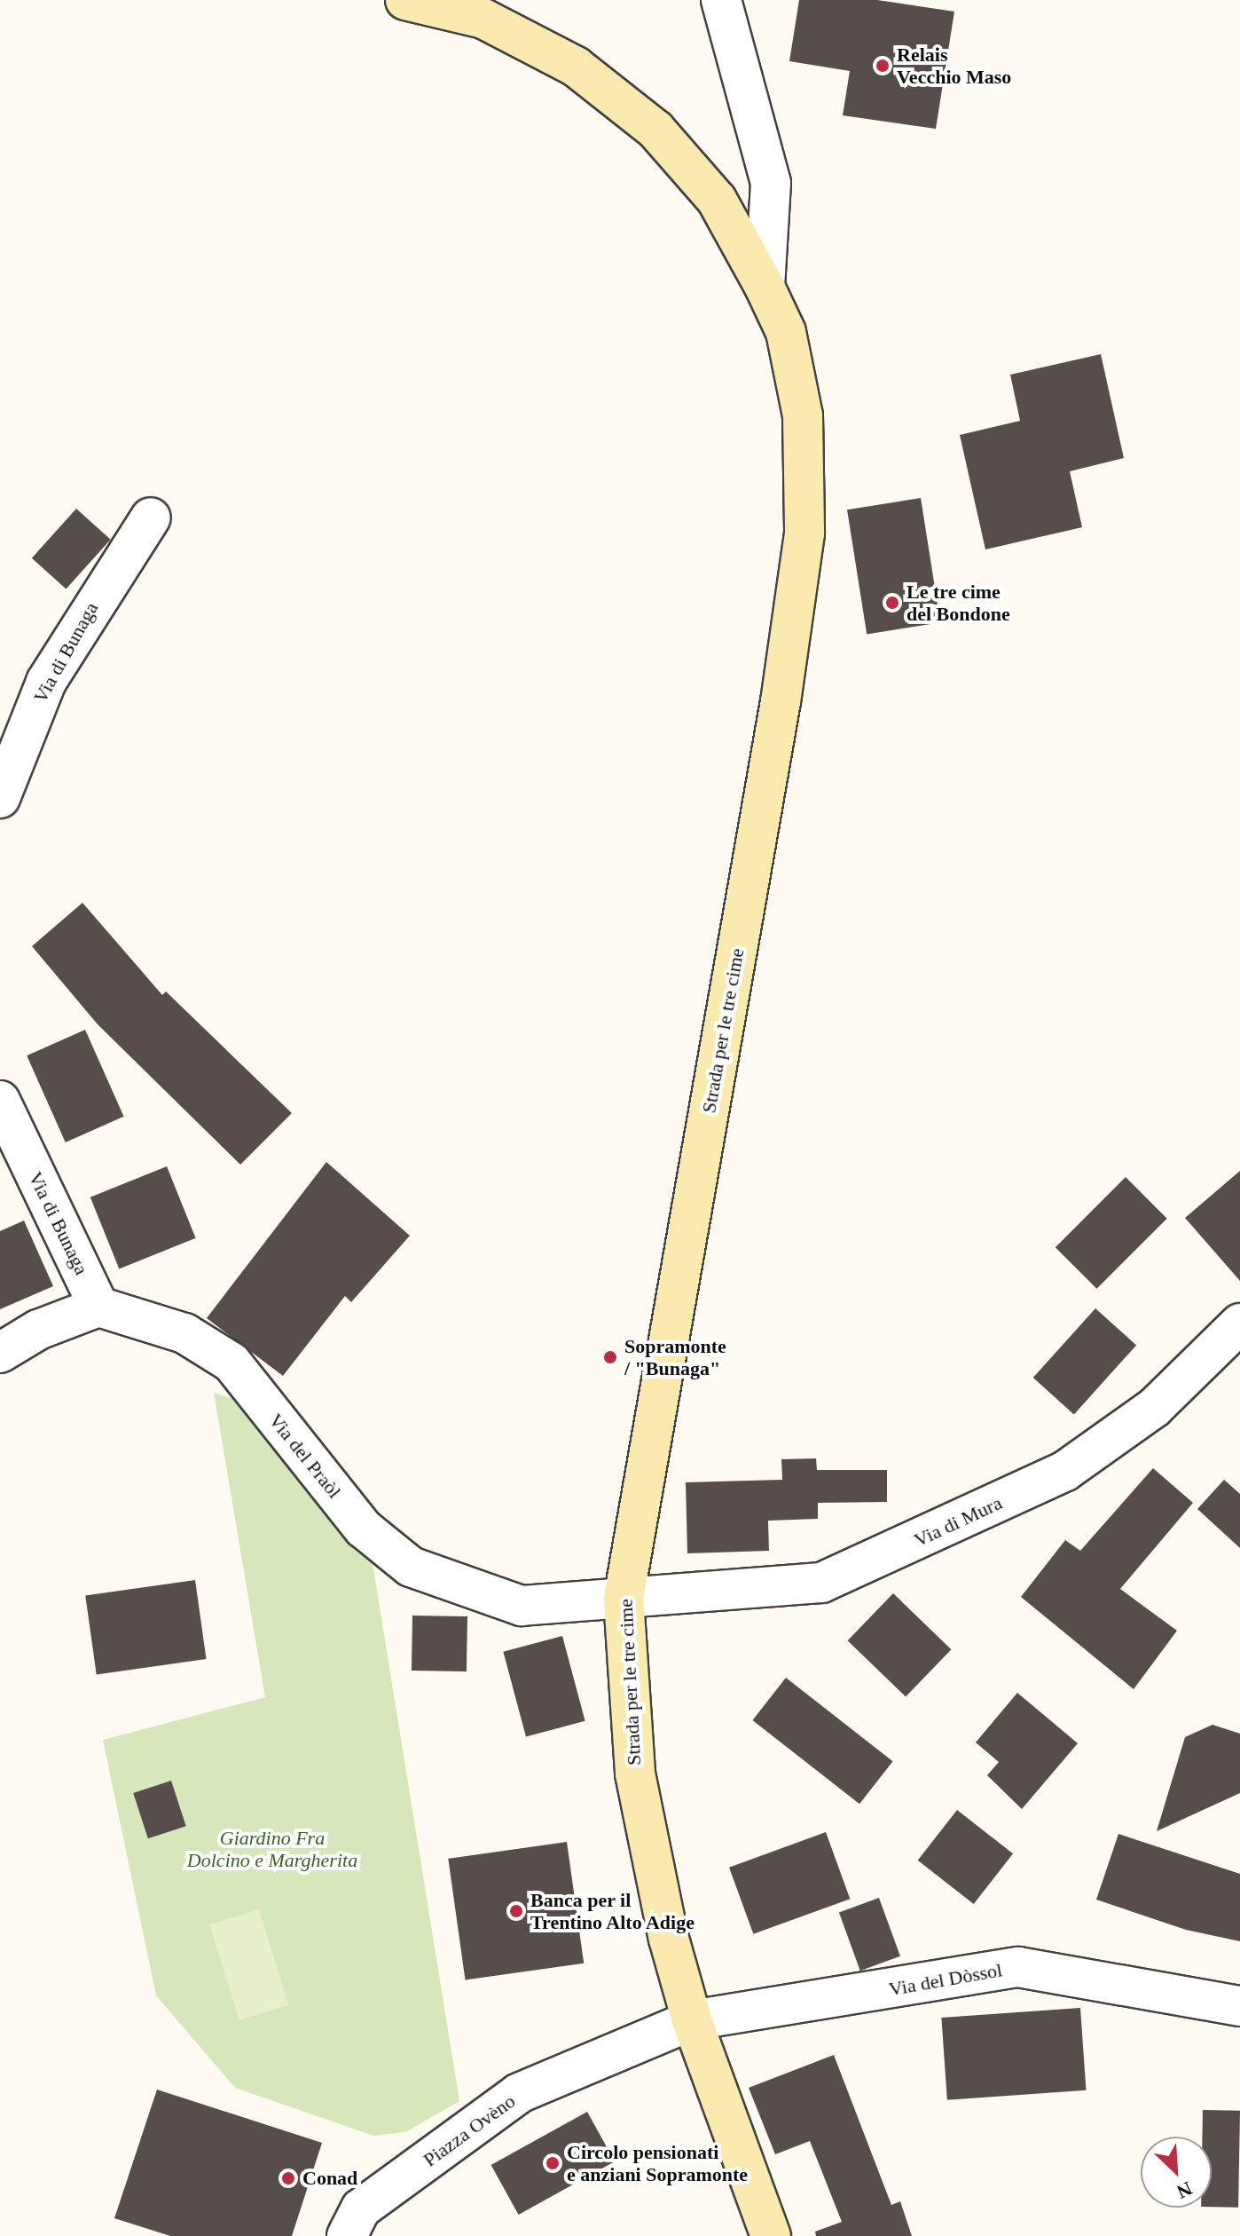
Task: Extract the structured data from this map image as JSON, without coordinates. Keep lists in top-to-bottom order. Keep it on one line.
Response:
{"streets":{"main road":["Strada per le tre cime"],"street":["Via di Bunaga","Via del Praòl","Via di Mura","Via del Dòssol","Piazza Ovèno"]},"crossings":[["Via di Bunaga","Via del Praòl"],["Strada per le tre cime","Via del Praòl"],["Strada per le tre cime","Via di Mura"],["Strada per le tre cime","Via del Dòssol"],["Strada per le tre cime","Piazza Ovèno"],["Via del Praòl","Via di Mura"],["Via del Dòssol","Piazza Ovèno"]],"parks":["Giardino Fra Dolcino e Margherita"],"places":["Relais Vecchio Maso","Le tre cime del Bondone","Sopramonte / \"Bunaga\"","Banca per il Trentino Alto Adige","Circolo pensionati e anziani Sopramonte","Conad"],"north":"bottom right"}
